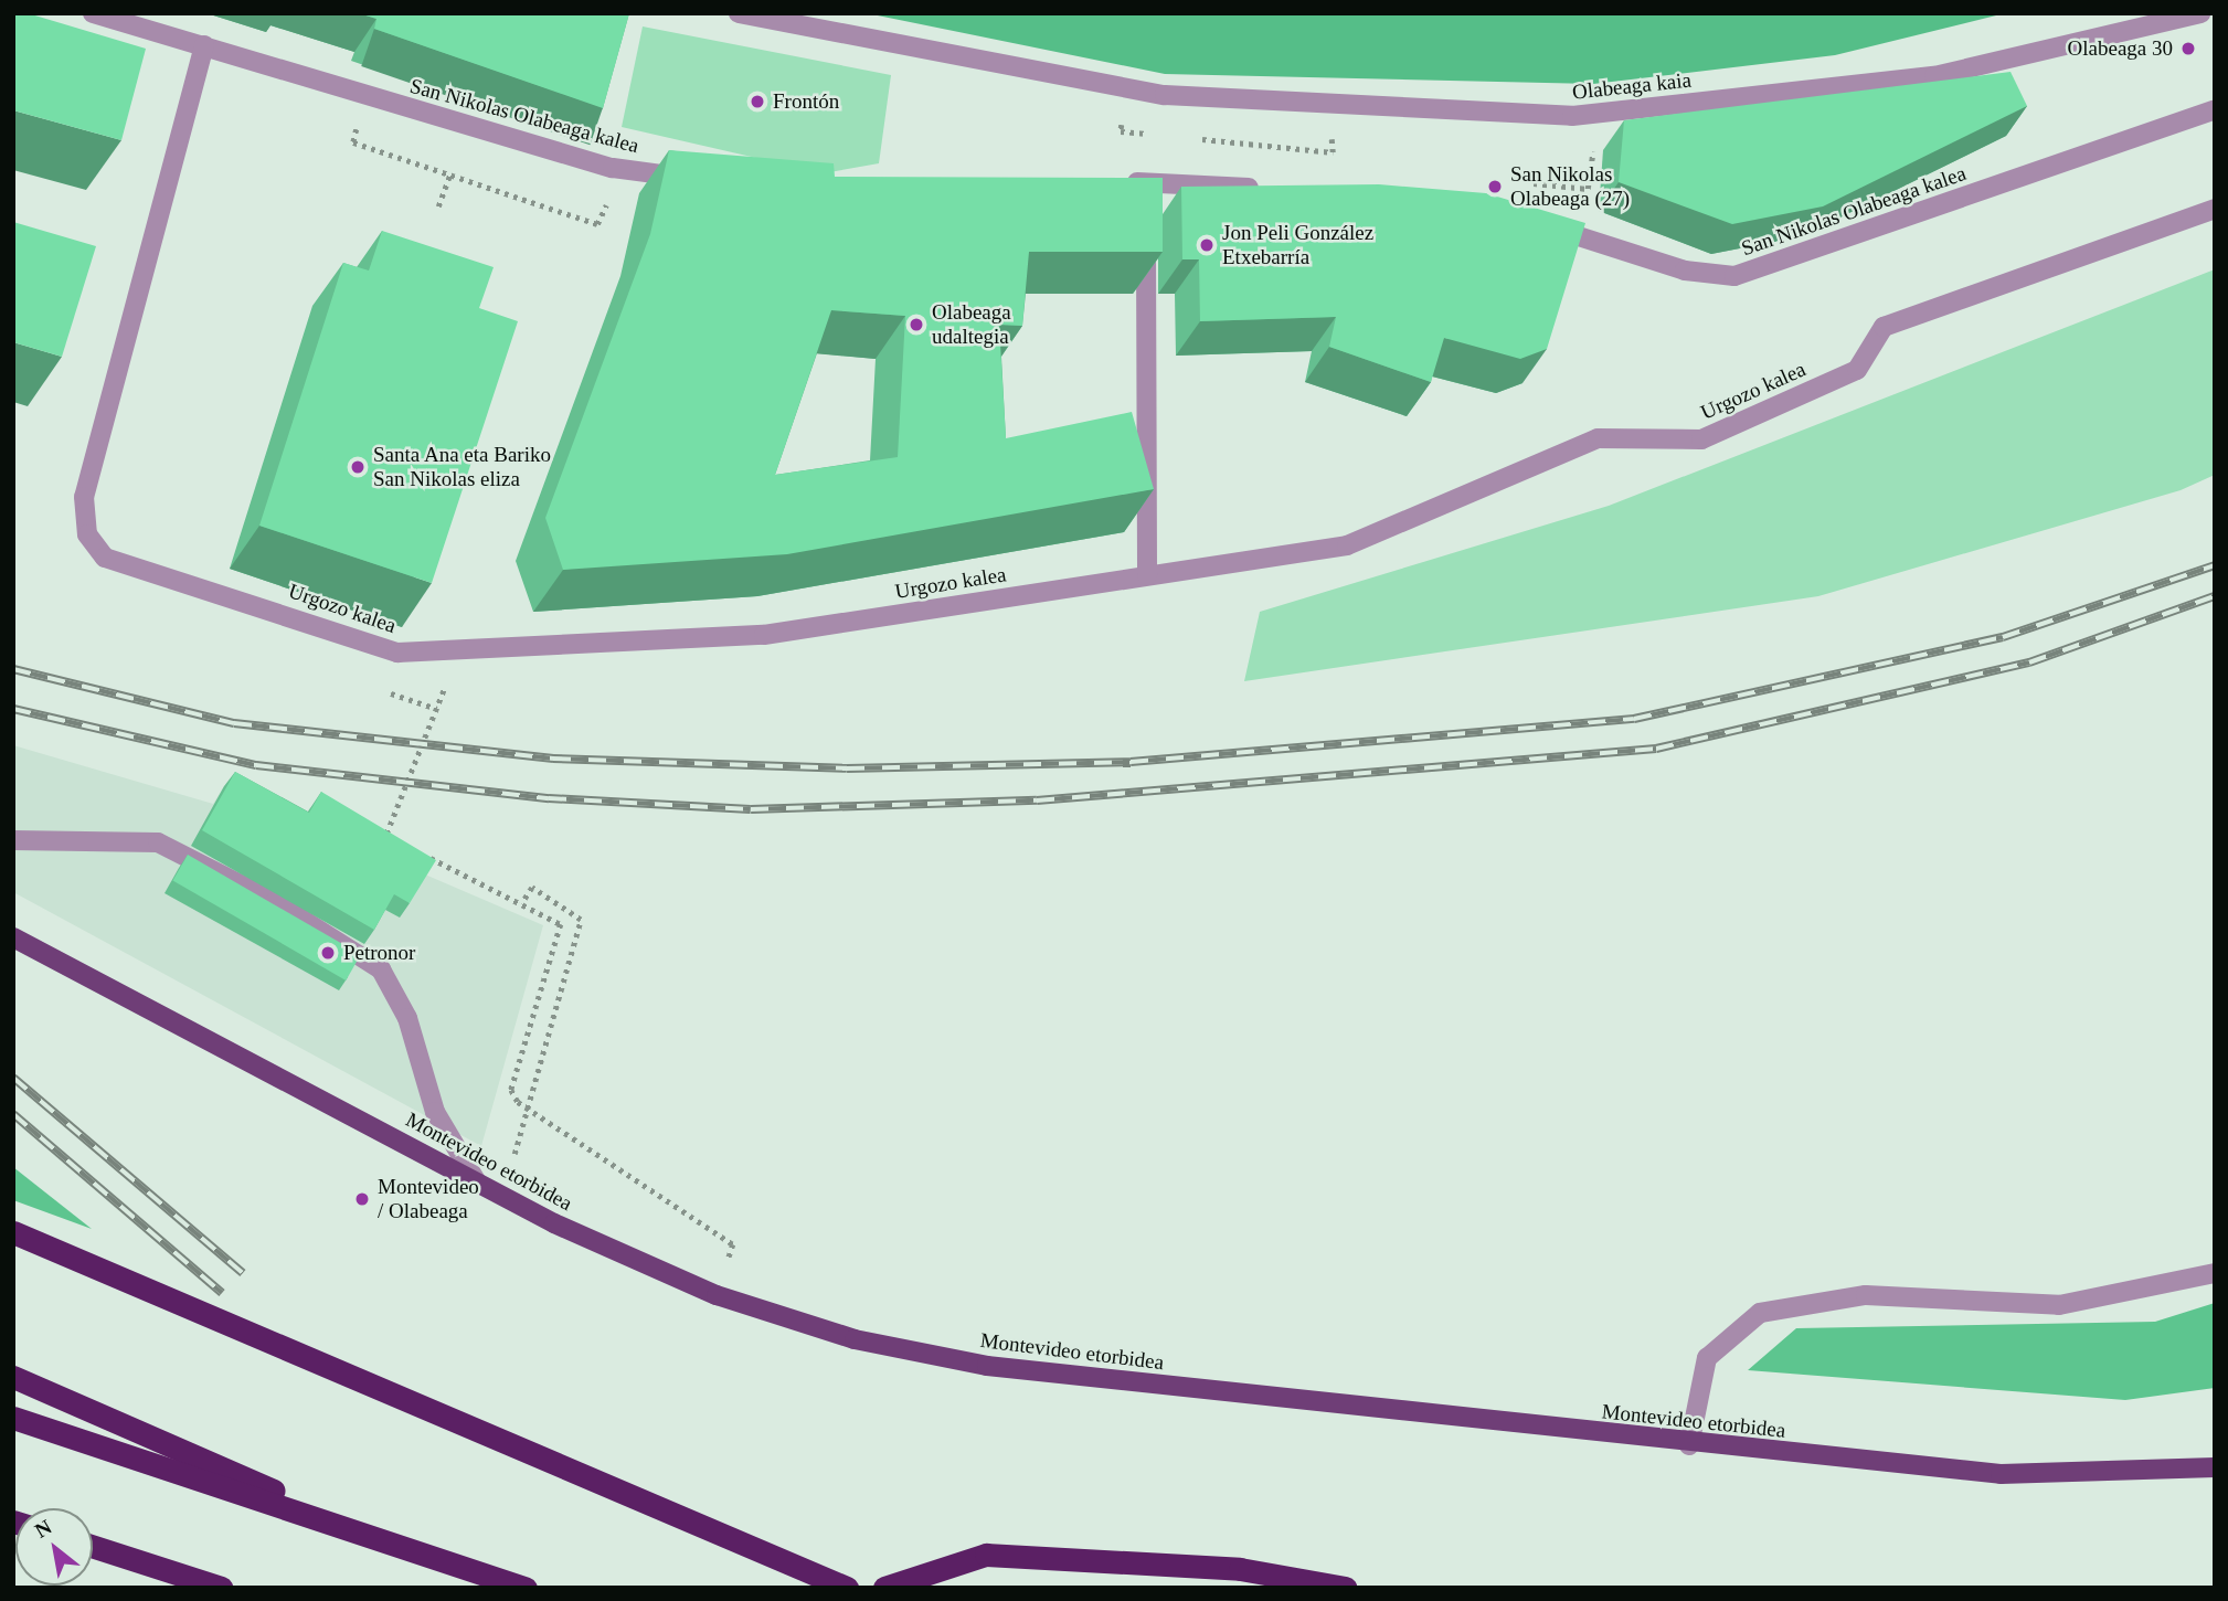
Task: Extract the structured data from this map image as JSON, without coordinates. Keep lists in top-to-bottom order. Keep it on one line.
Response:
{"streets":{"main road":["Montevideo etorbidea"],"street":["Olabeaga kaia","San Nikolas Olabeaga kalea","Urgozo kalea"]},"crossings":[["San Nikolas Olabeaga kalea","Urgozo kalea"]],"places":["Olabeaga 30","Frontón","San Nikolas Olabeaga (27)","Jon Peli González Etxebarría","Olabeaga udaltegia","Santa Ana eta Bariko San Nikolas eliza","Petronor","Montevideo / Olabeaga"],"north":"top left"}
